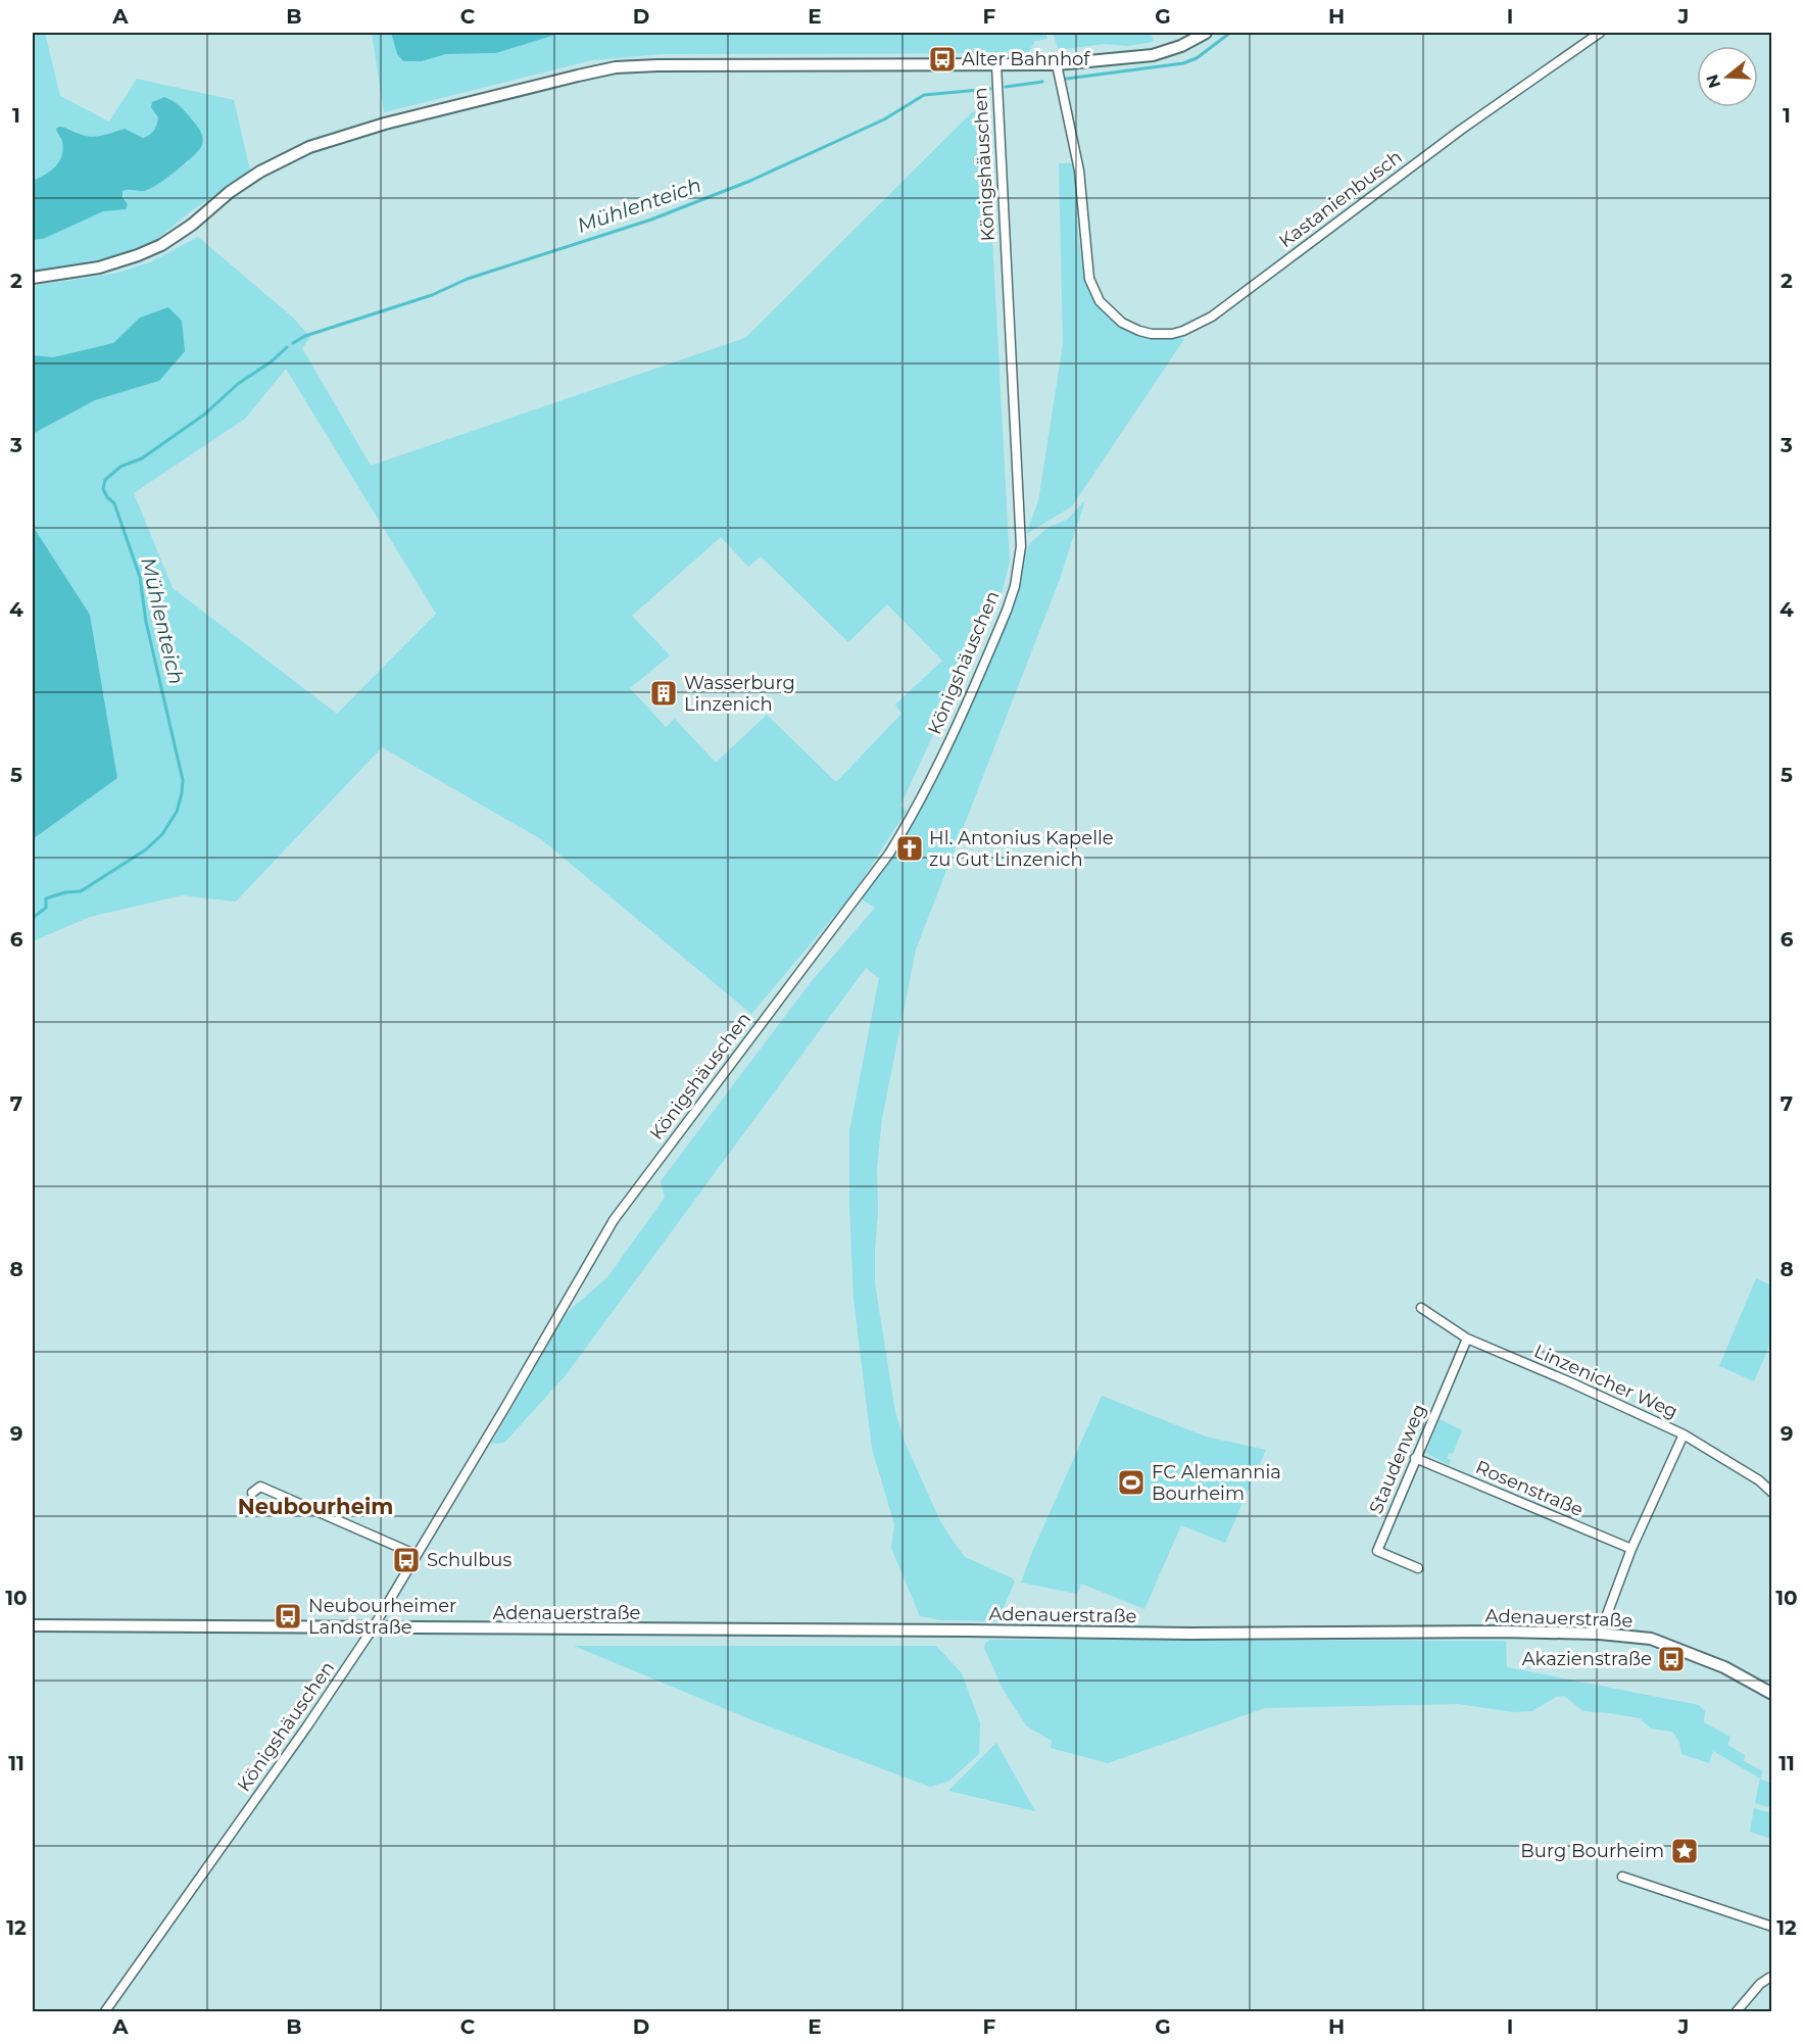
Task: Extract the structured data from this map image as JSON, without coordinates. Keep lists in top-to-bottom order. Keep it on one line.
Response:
{"streets":{"street":["Königshäuschen","Kastanienbusch","Linzenicher Weg","Staudenweg","Rosenstraße","Adenauerstraße"]},"crossings":[["Königshäuschen","Adenauerstraße"],["Linzenicher Weg","Staudenweg"],["Staudenweg","Rosenstraße"]],"districts":["Neubourheim"],"water":["Mühlenteich"],"places":{"bus stop":["Alter Bahnhof","Schulbus","Neubourheimer Landstraße","Akazienstraße"],"building":["Wasserburg Linzenich"],"church":["Hl. Antonius Kapelle zu Gut Linzenich"],"sports":["FC Alemannia Bourheim"],"place":["Burg Bourheim"]},"north":"left","grid":{"columns":["A","B","C","D","E","F","G","H","I","J"],"rows":["1","2","3","4","5","6","7","8","9","10","11","12"]}}
